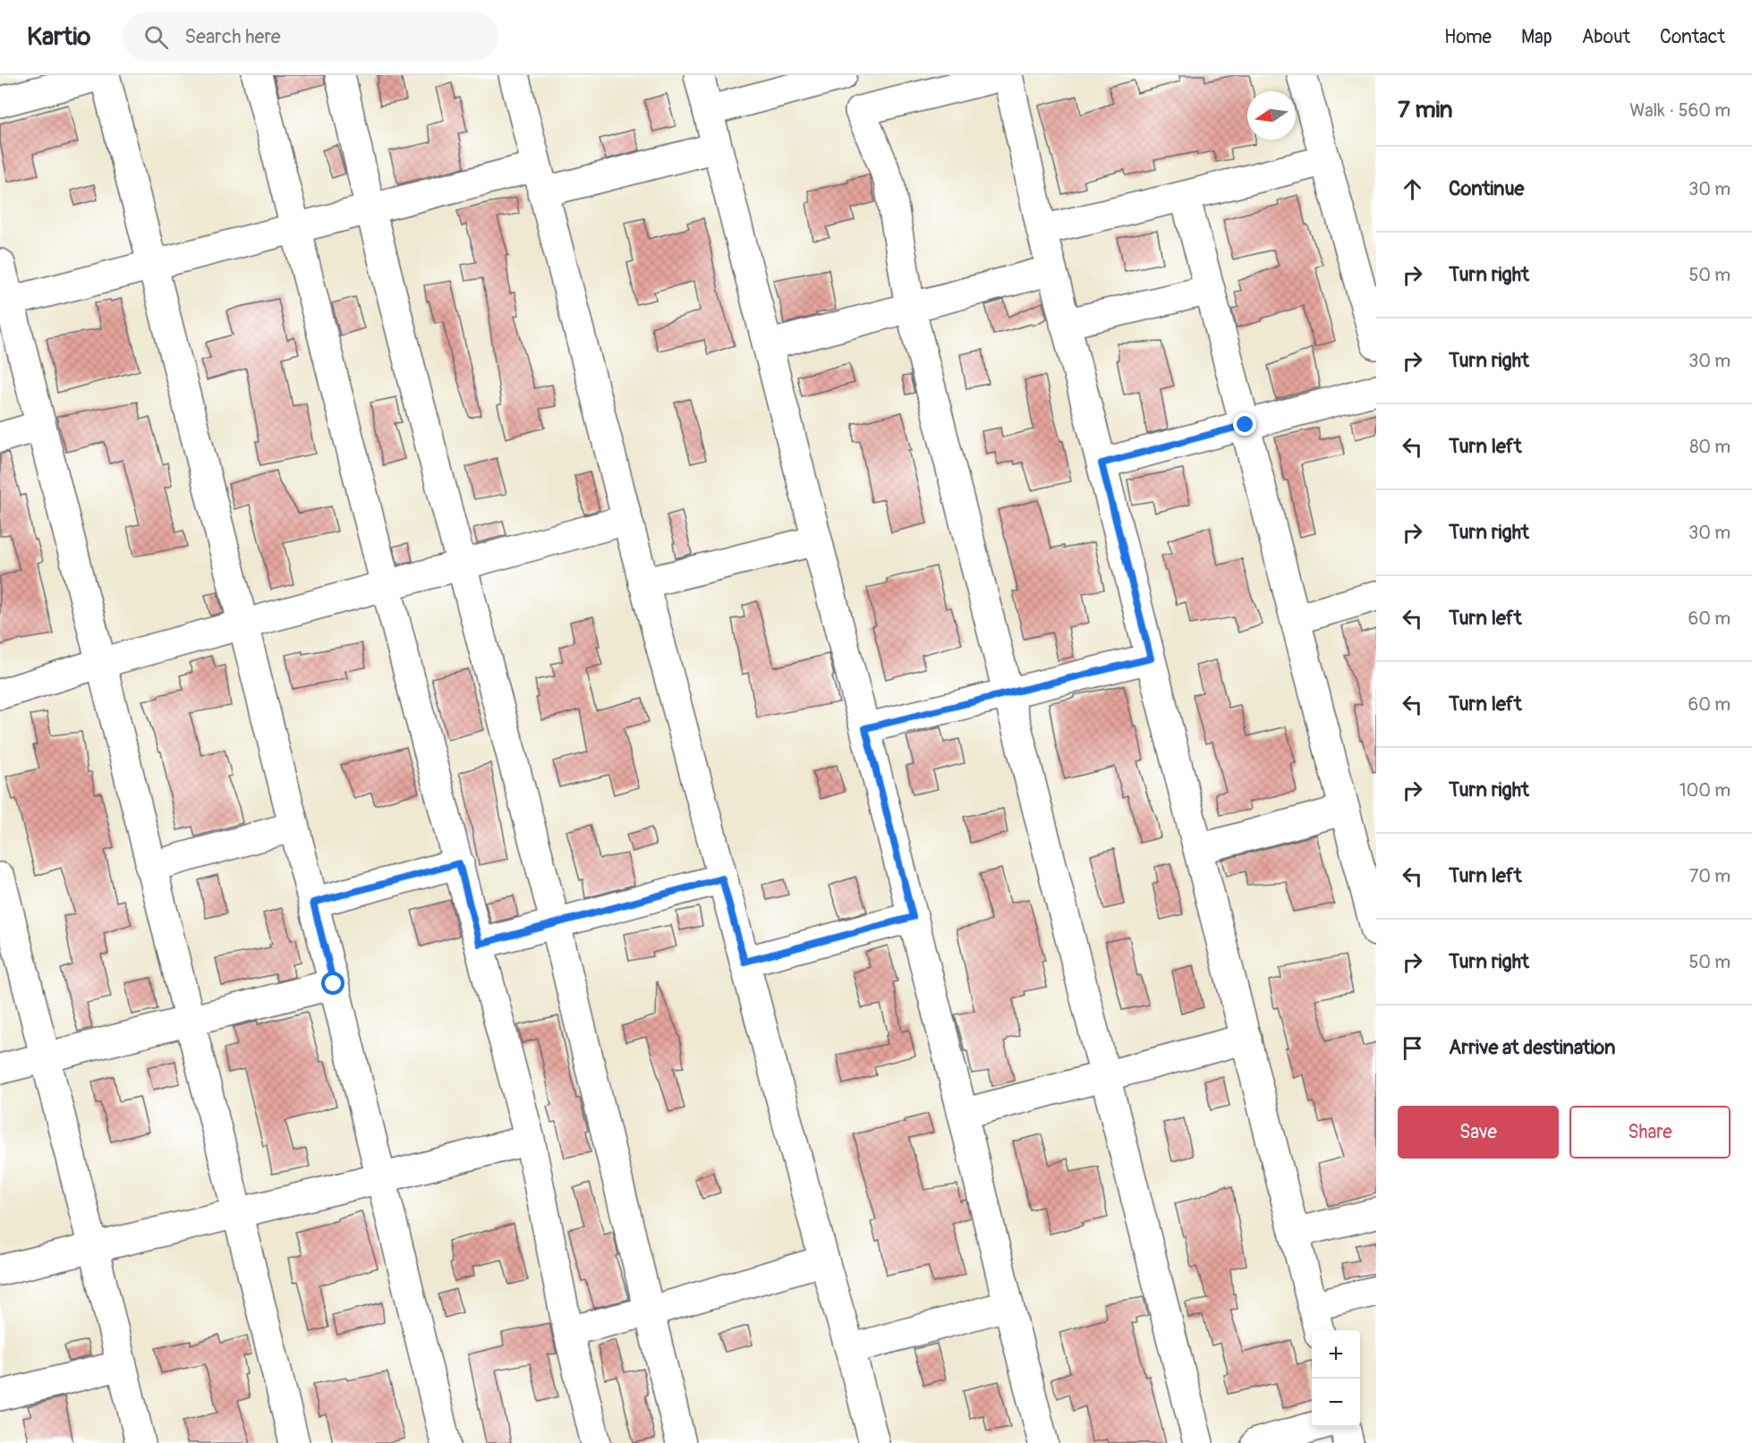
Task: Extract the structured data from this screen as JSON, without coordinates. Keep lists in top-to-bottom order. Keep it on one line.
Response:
{"north":"left","page":{"header":"Kartio","search":"Search here","nav":["Home","Map","About","Contact"],"heading":["7 min","Walk · 560 m"],"list":[["Continue","30 m"],["Turn right","50 m"],["Turn right","30 m"],["Turn left","80 m"],["Turn right","30 m"],["Turn left","60 m"],["Turn left","60 m"],["Turn right","100 m"],["Turn left","70 m"],["Turn right","50 m"],"Arrive at destination"],"buttons":["Save","Share"],"map_buttons":["+","−"]}}
